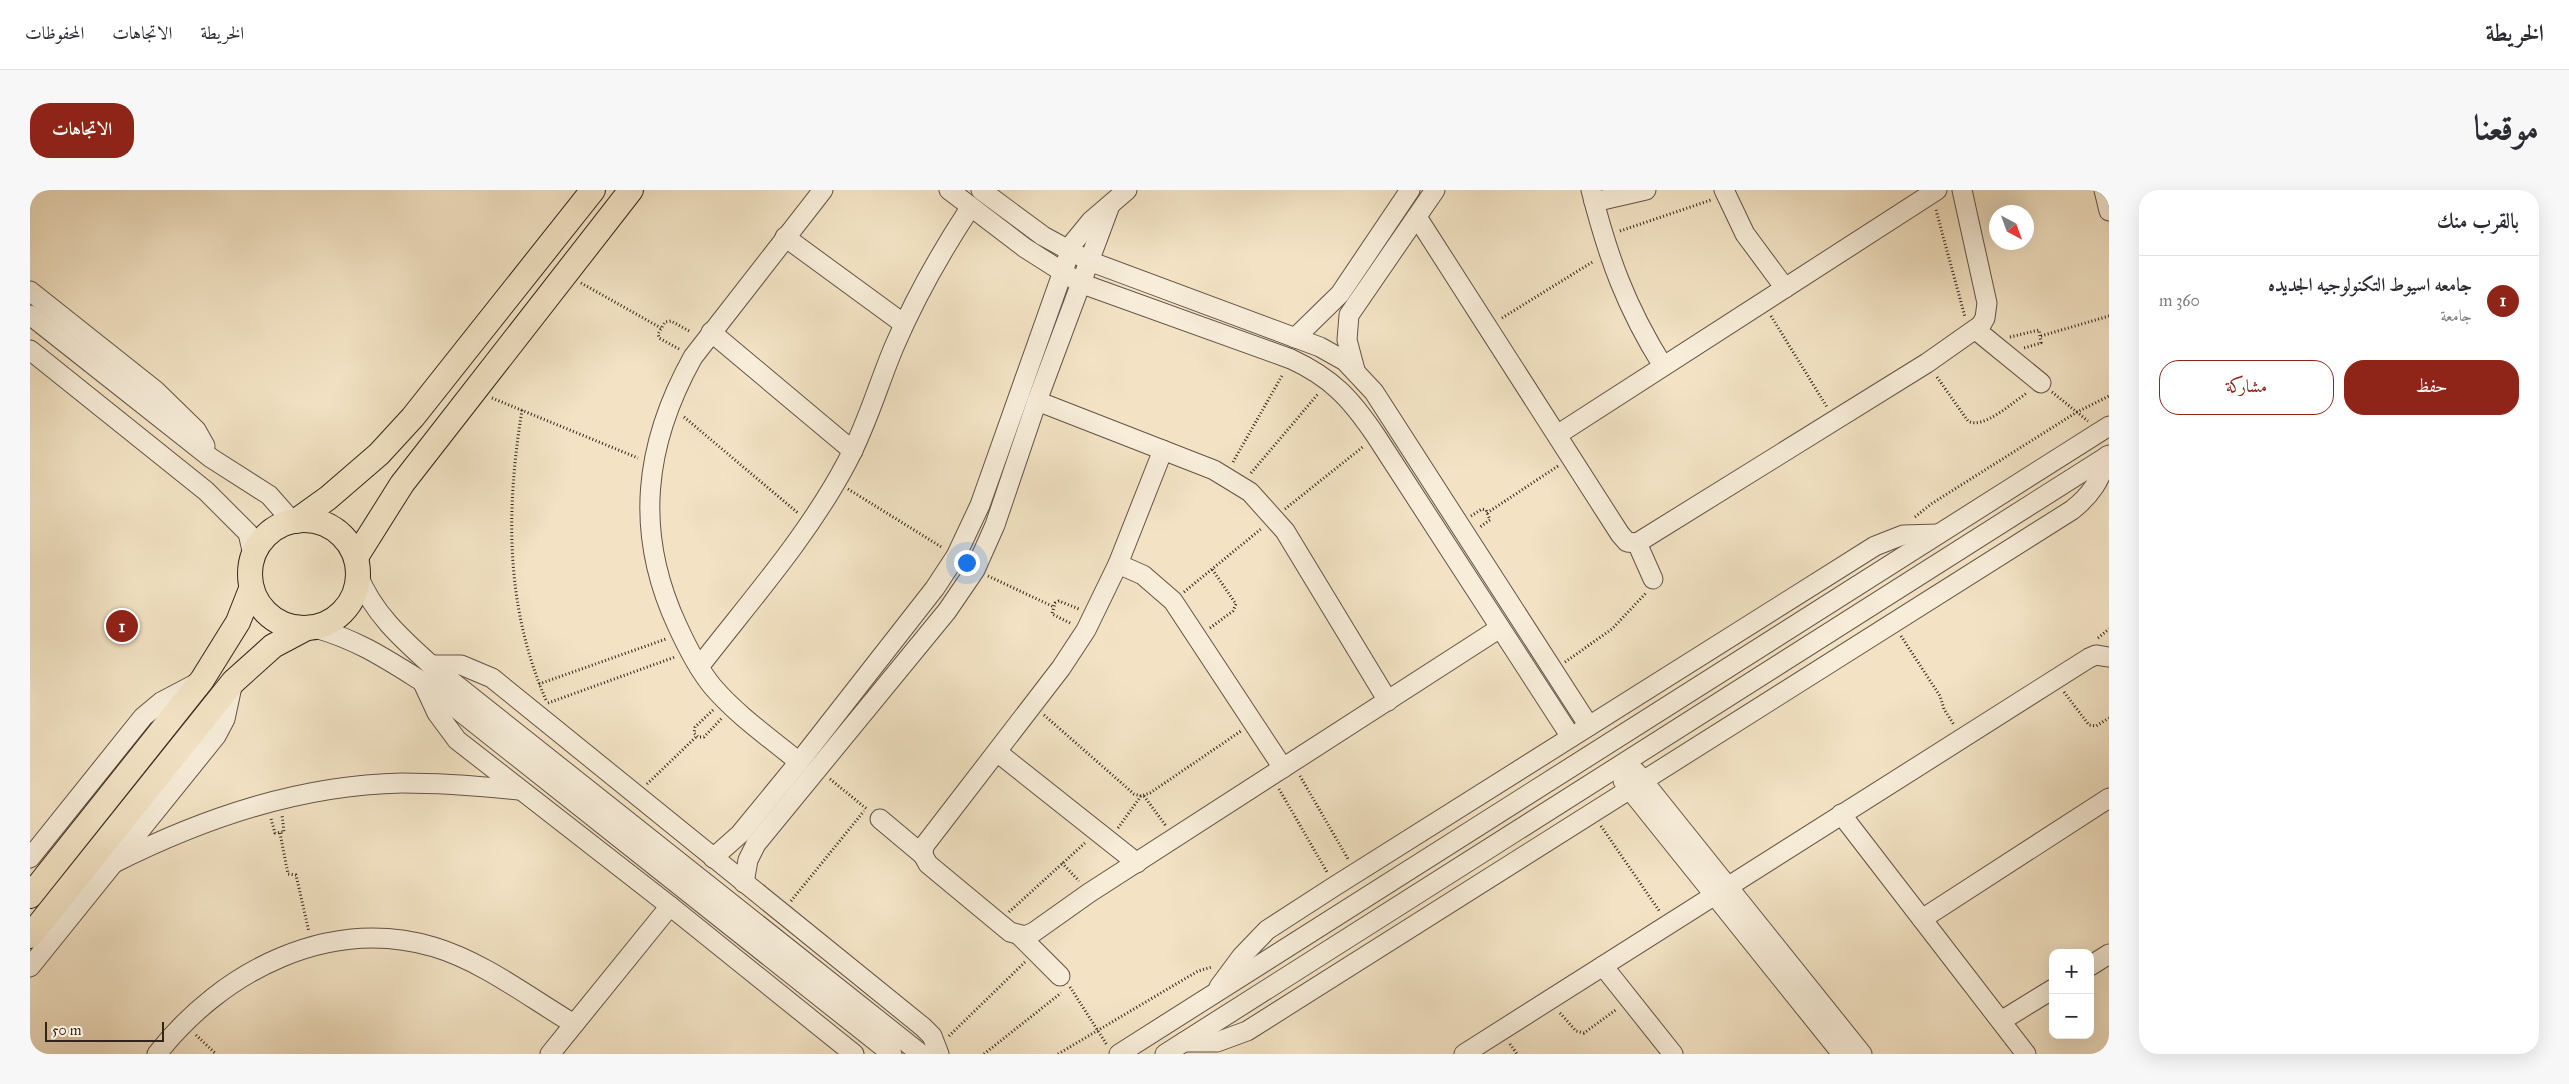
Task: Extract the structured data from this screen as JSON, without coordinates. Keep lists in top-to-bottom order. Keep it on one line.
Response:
{"scale_bar":"50 m","north":"bottom right","page":{"header":"الخريطة","nav":["الخريطة","الاتجاهات","المحفوظات"],"title":"موقعنا","buttons":["الاتجاهات",["حفظ","مشاركة"]],"heading":"بالقرب منك","list":[{"mark":"1","name":"جامعه اسيوط التكنولوجيه الجديده","note":"جامعة","value":"360 m"}],"pins":"1","map_buttons":["+","−"],"scale":"50 m"}}
